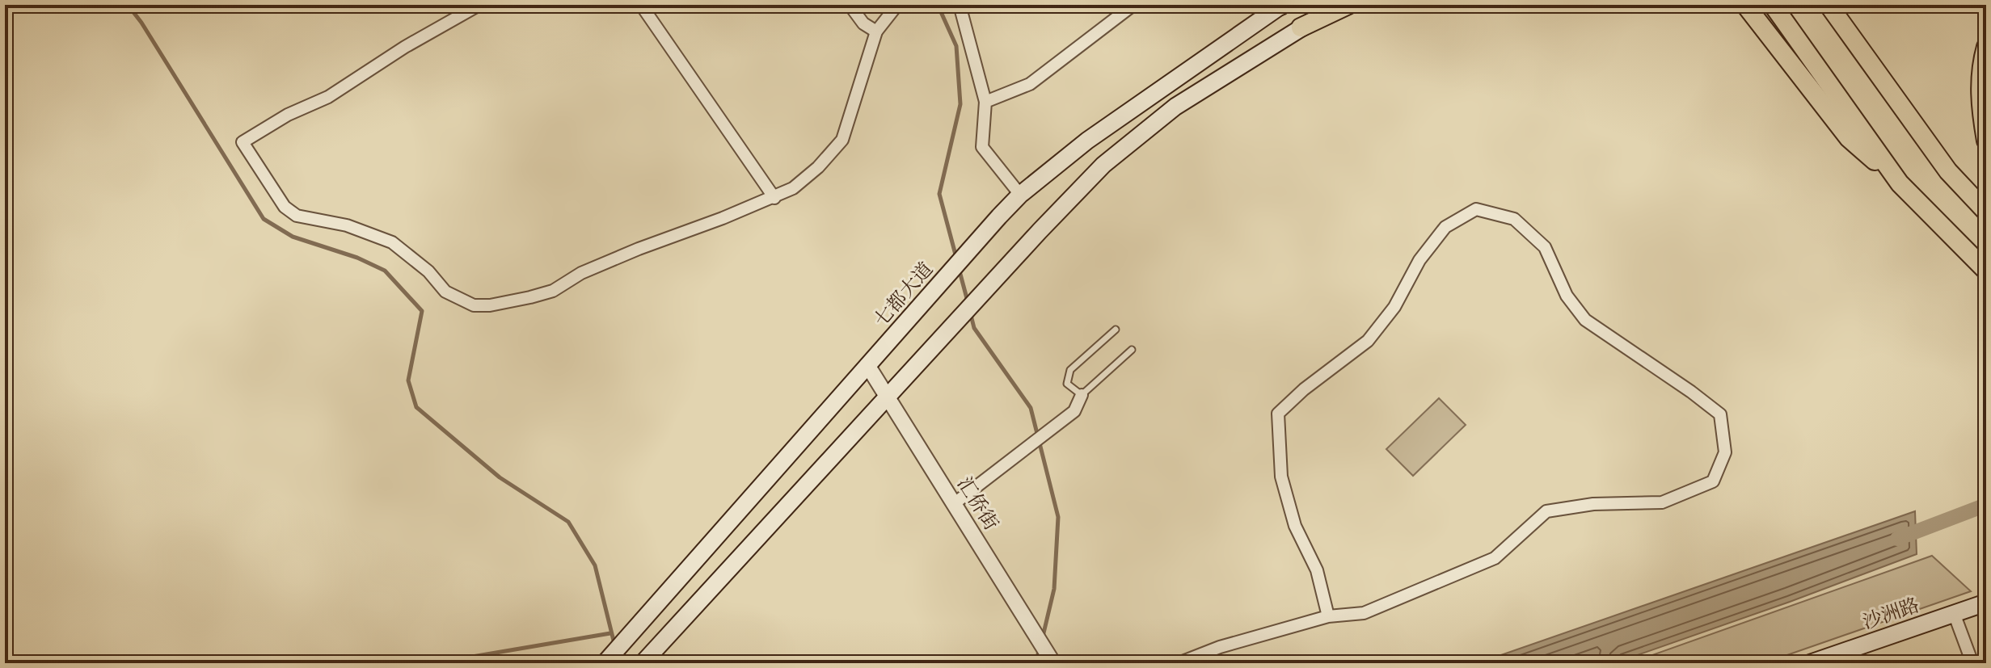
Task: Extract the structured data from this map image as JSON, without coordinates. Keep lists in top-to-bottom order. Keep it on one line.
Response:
{"streets":{"main road":["七都大道","沙洲路"],"street":["汇侨街"]},"crossings":[["七都大道","汇侨街"]]}
